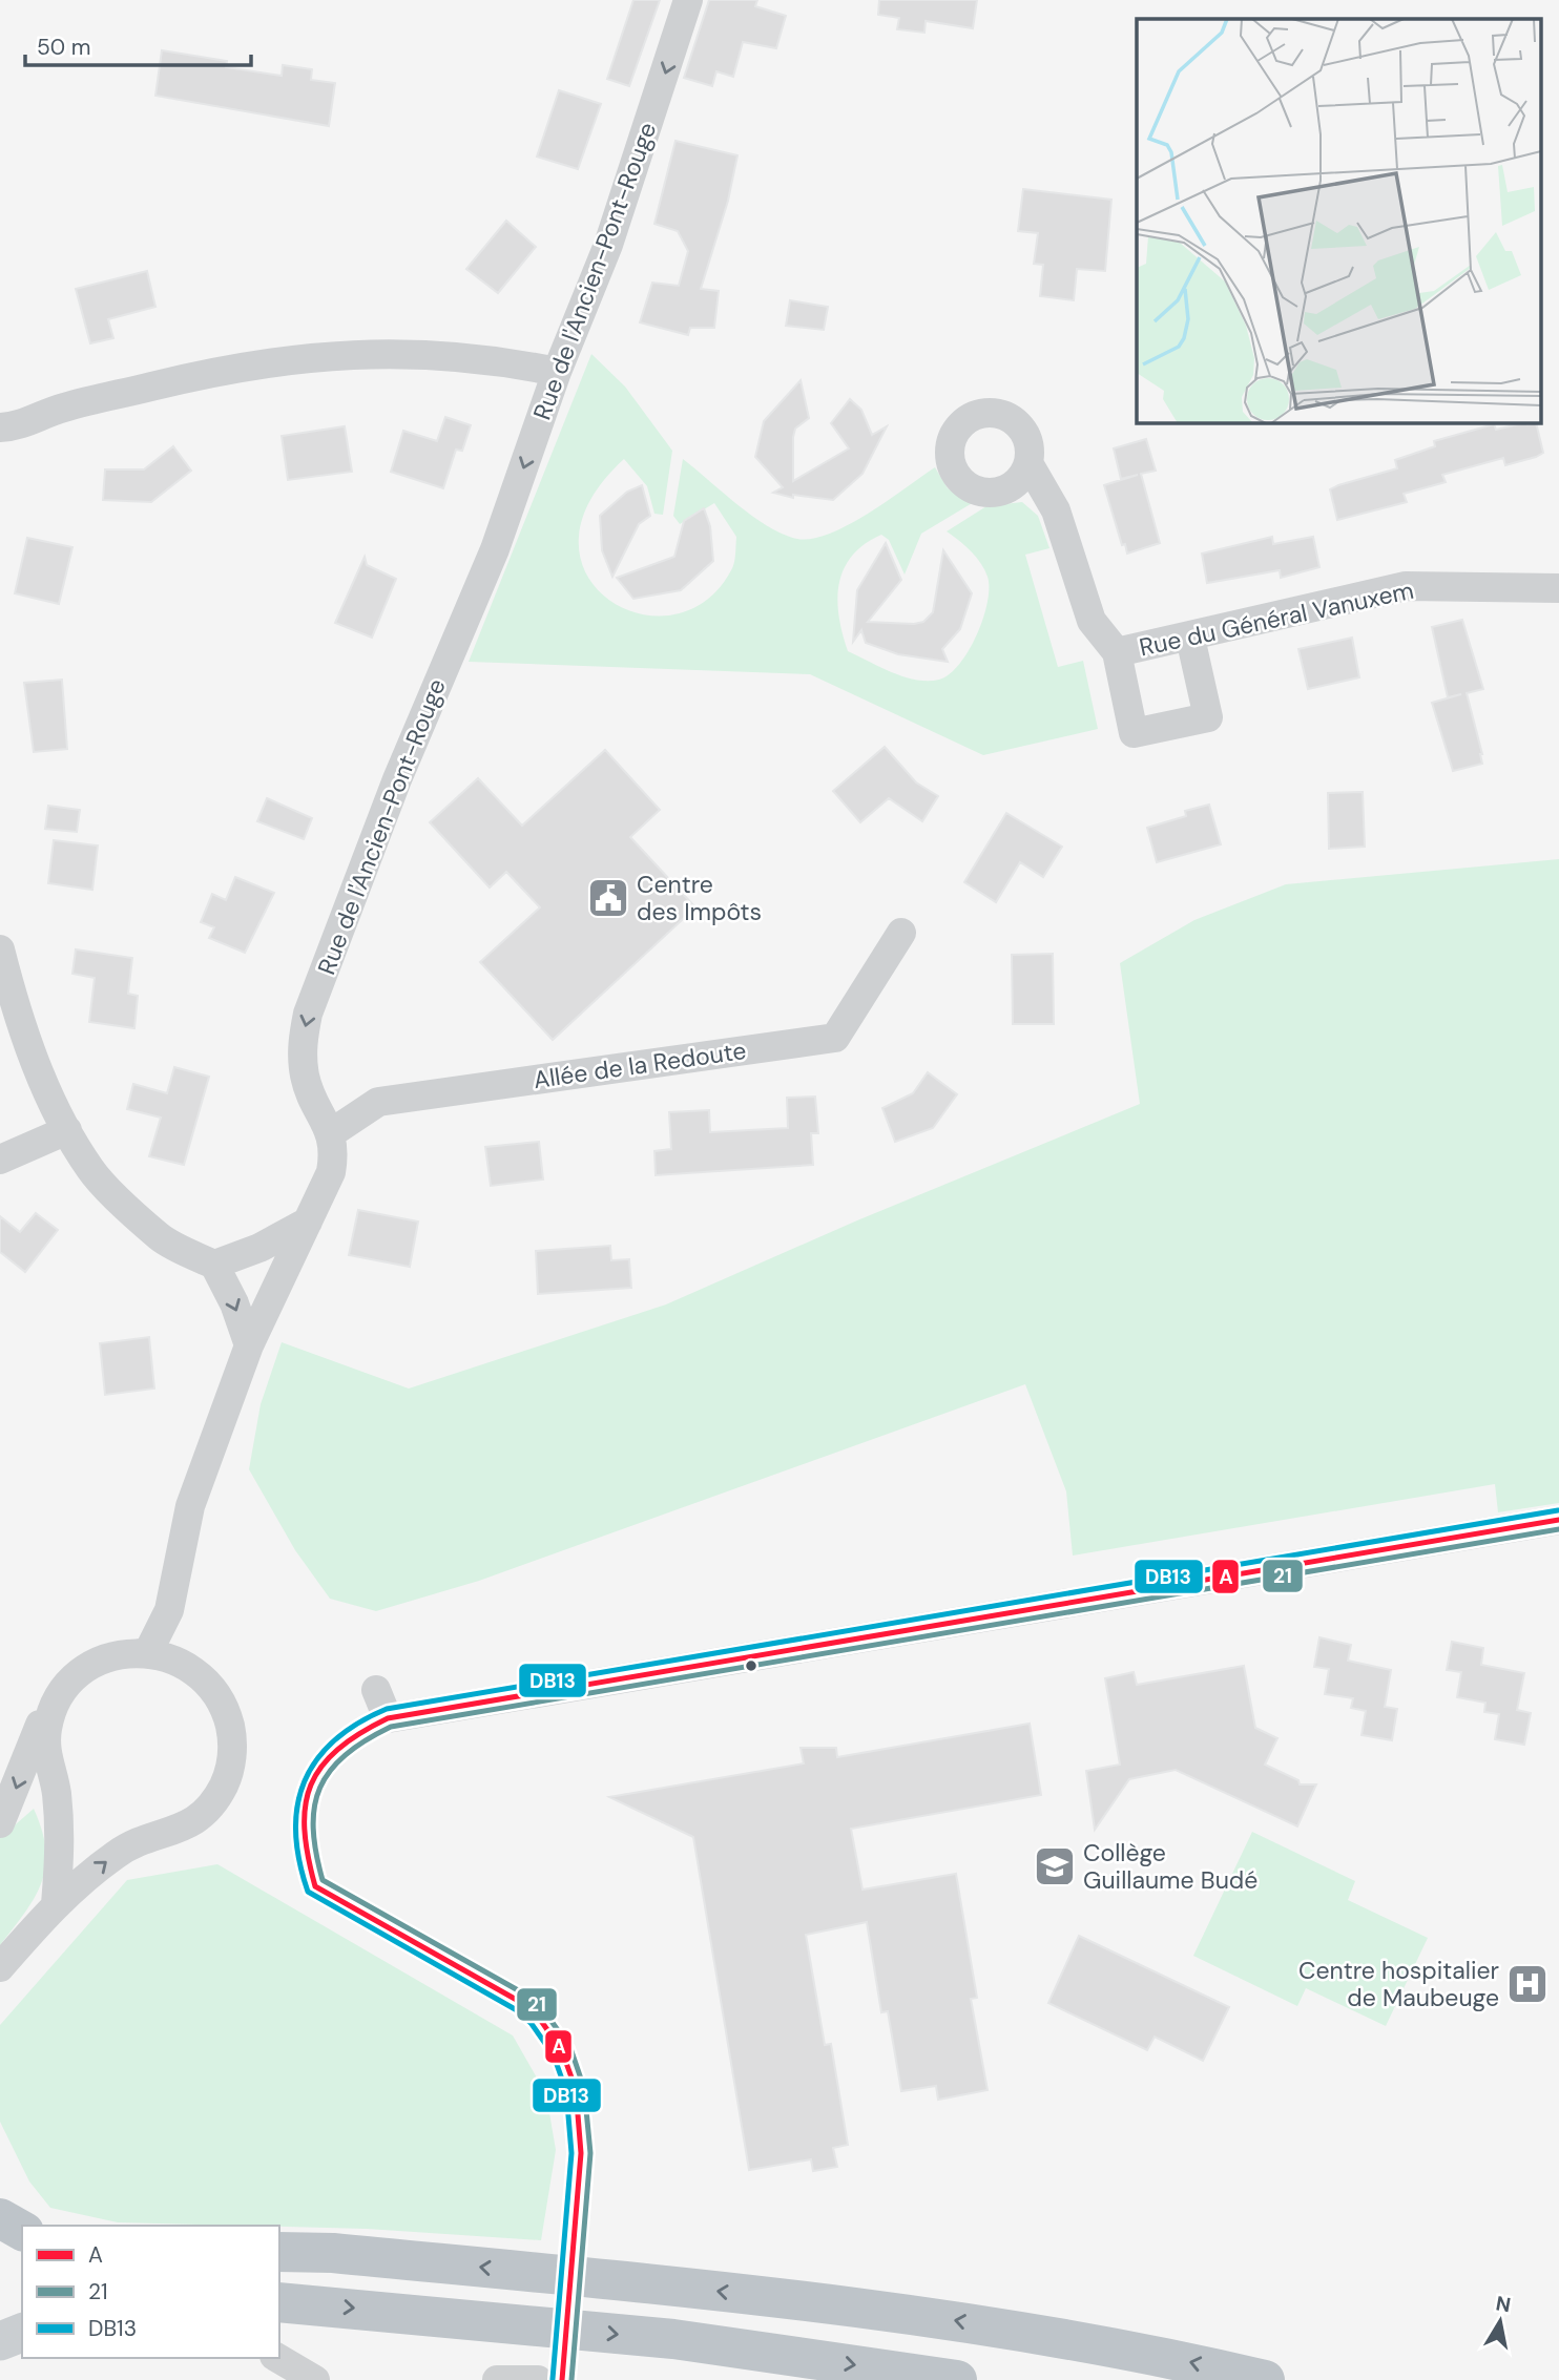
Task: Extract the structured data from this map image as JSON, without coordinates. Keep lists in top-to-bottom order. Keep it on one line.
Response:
{"streets":{"street":["Rue de l'Ancien-Pont-Rouge","Rue du Général Vanuxem","Allée de la Redoute"]},"crossings":[["Rue de l'Ancien-Pont-Rouge","Allée de la Redoute"]],"one_way":["Rue de l'Ancien-Pont-Rouge"],"places":{"public building":["Centre des Impôts"],"school or university":["Collège Guillaume Budé"],"hospital":["Centre hospitalier de Maubeuge"]},"lines":["transit line DB13","transit line A","transit line 21"],"legend":["A","21","DB13"],"scale_bar":"50 m","north":"top"}
